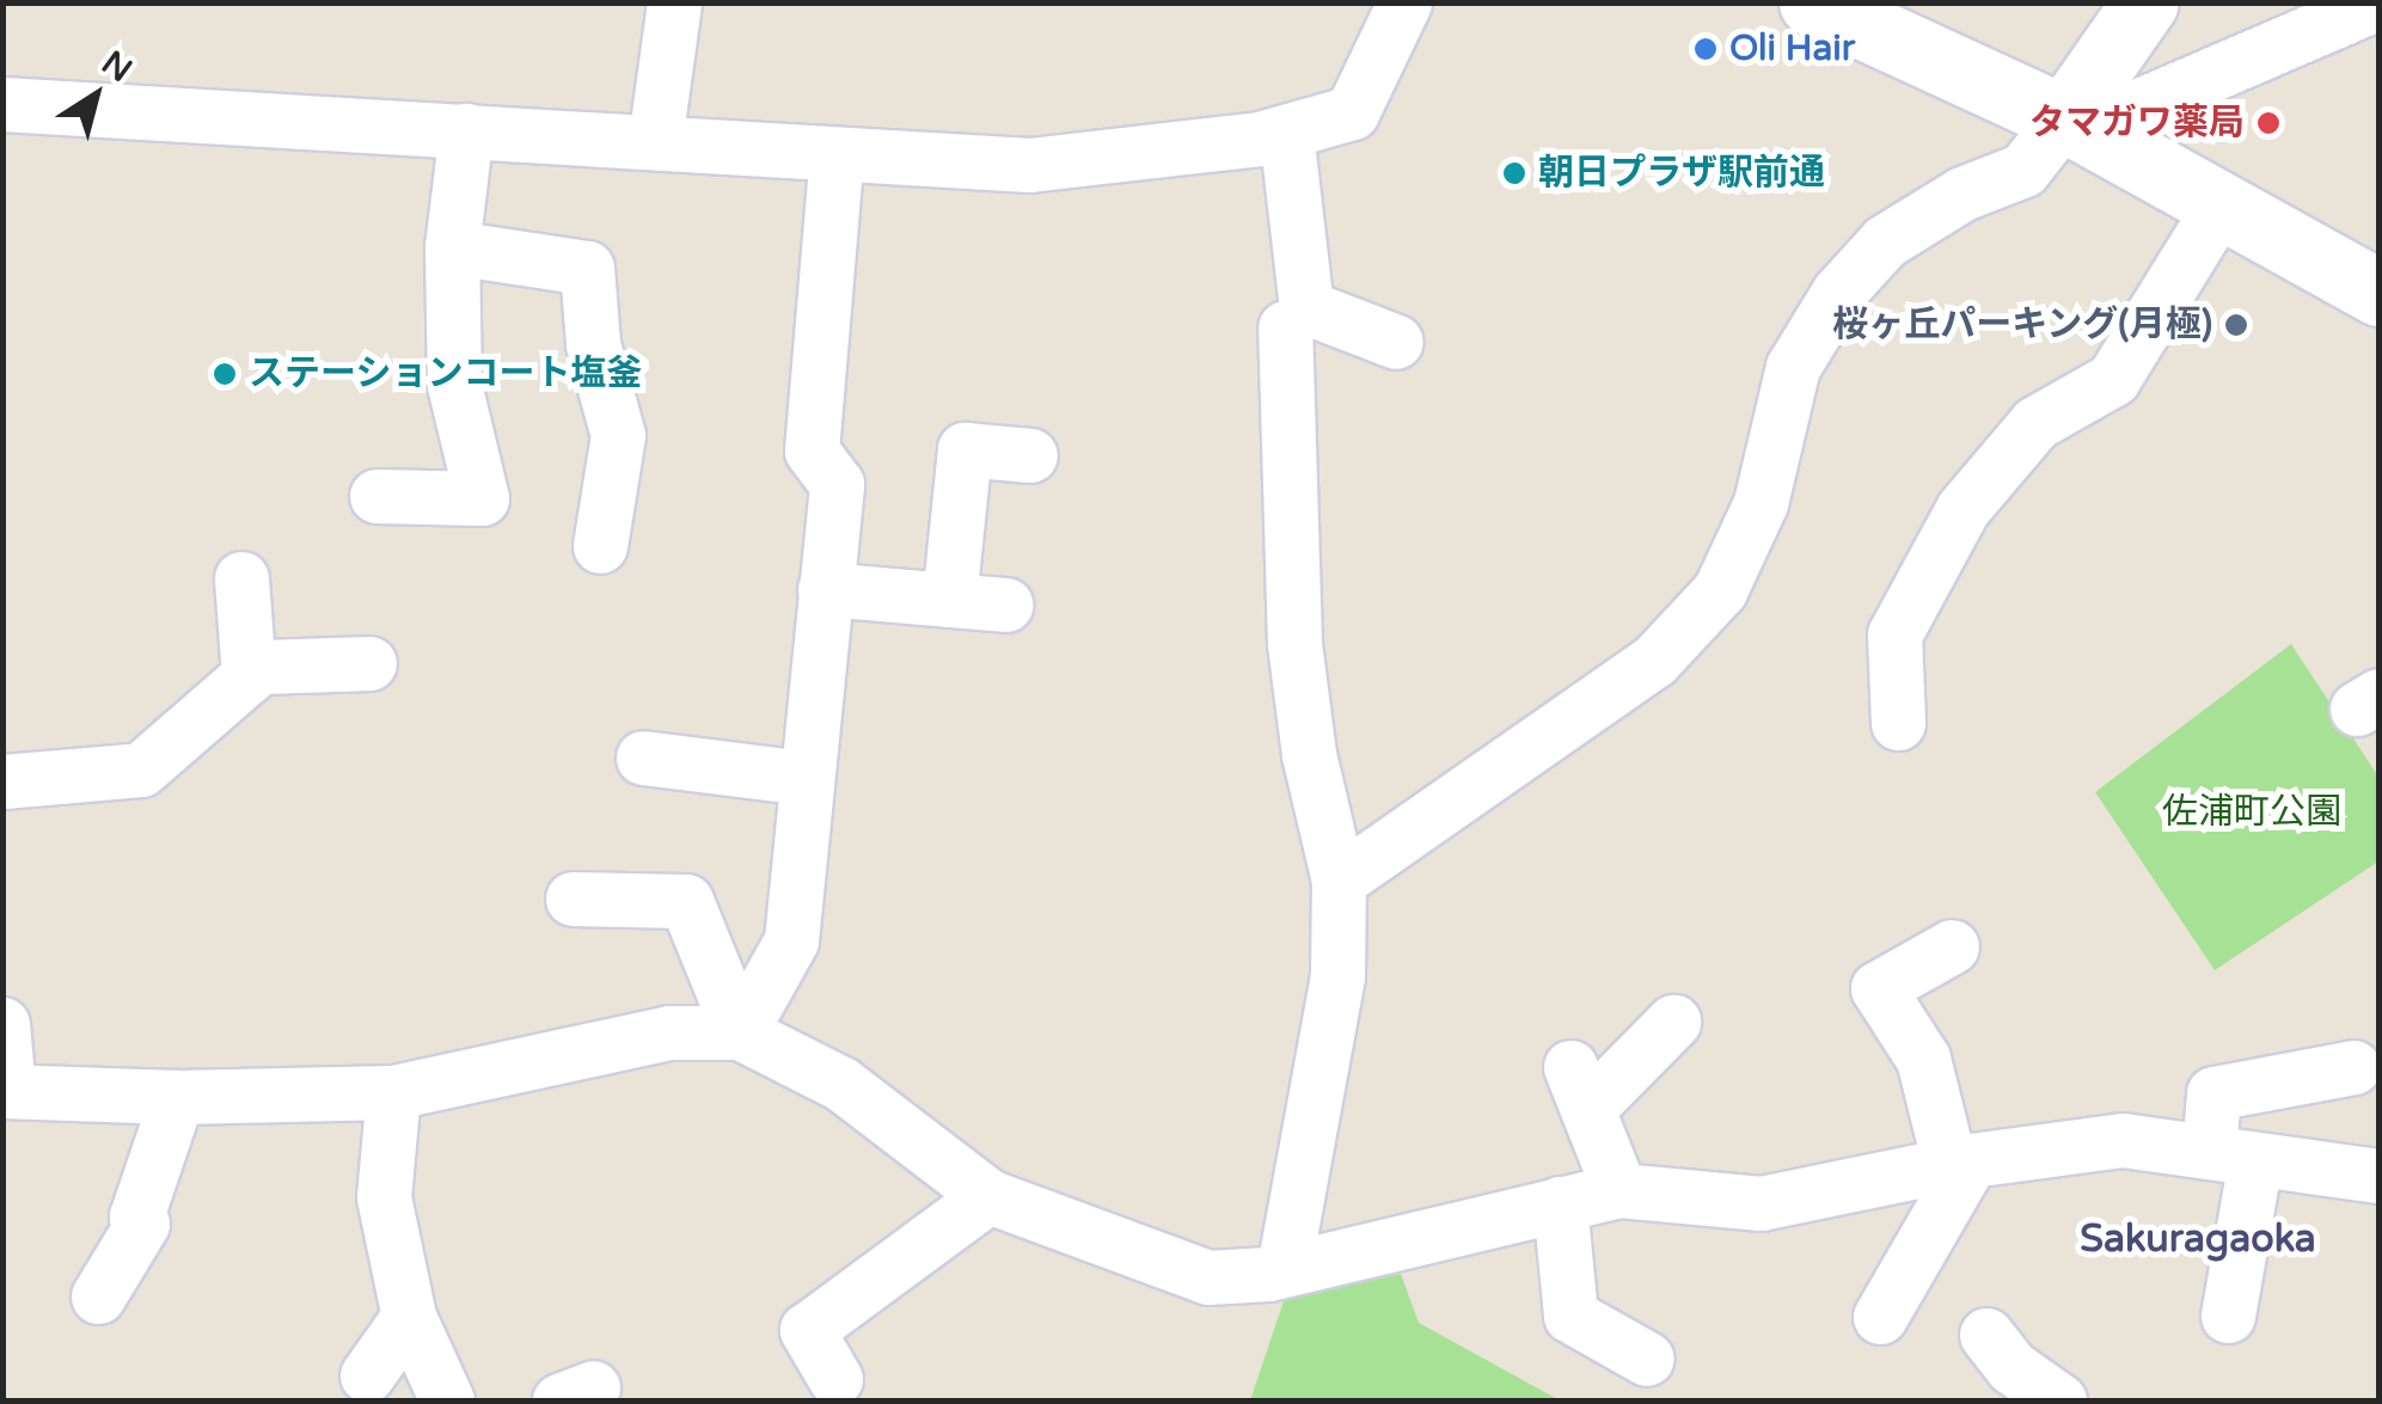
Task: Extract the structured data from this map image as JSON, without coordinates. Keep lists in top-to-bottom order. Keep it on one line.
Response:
{"districts":["Sakuragaoka"],"parks":["佐浦町公園"],"places":["Oli Hair","タマガワ薬局","朝日プラザ駅前通","桜ヶ丘パーキング(月極)","ステーションコート塩釜"],"north":"top right"}
